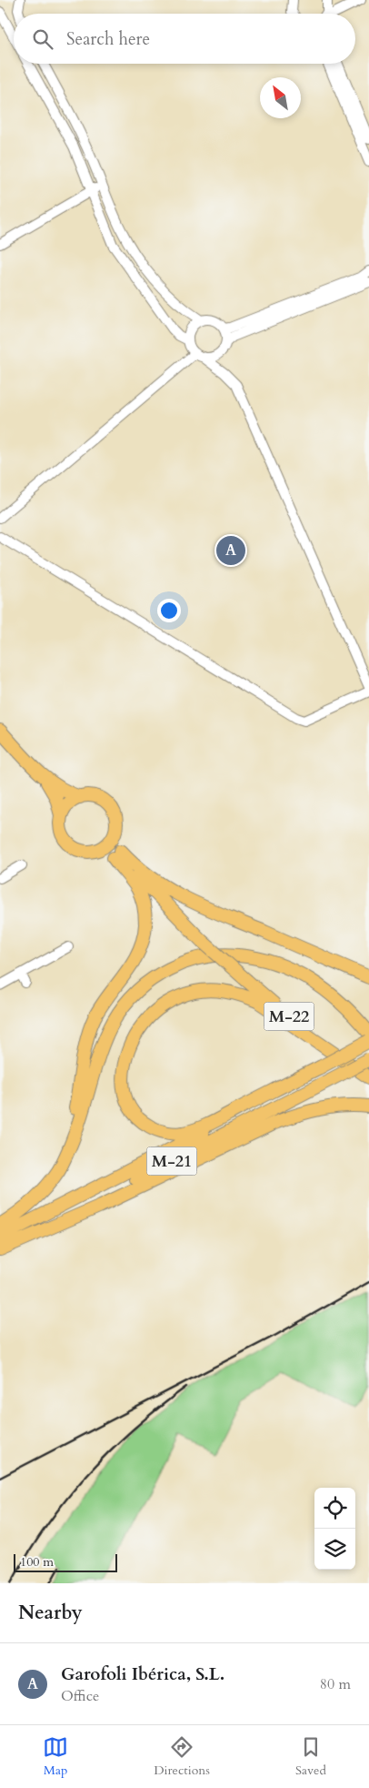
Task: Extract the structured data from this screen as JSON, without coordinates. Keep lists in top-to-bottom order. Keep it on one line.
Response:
{"streets":{"highway":["M-22","M-21"]},"scale_bar":"100 m","north":"top left","page":{"search":"Search here","pins":"A","scale":"100 m","heading":"Nearby","list":[{"mark":"A","name":"Garofoli Ibérica, S.L.","note":"Office","value":"80 m"}],"nav":["Map","Directions","Saved"]}}
